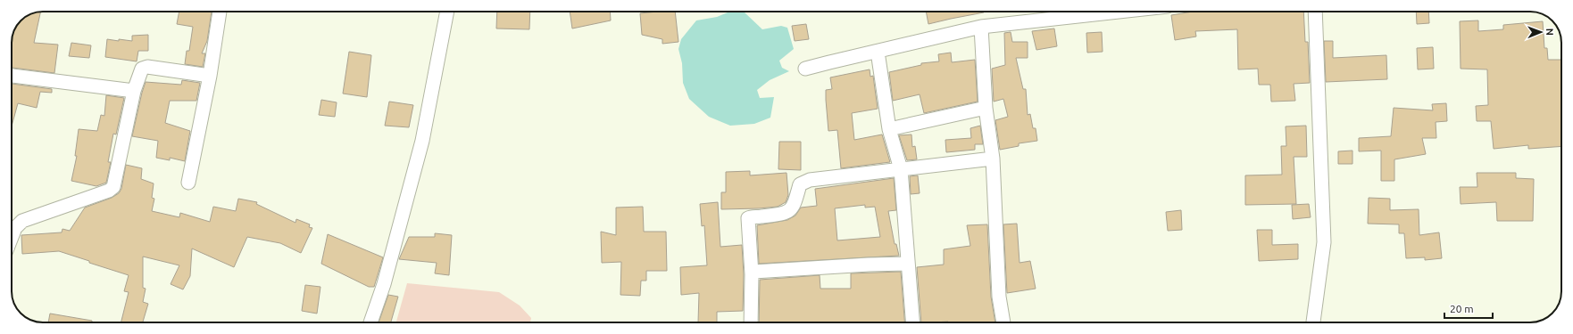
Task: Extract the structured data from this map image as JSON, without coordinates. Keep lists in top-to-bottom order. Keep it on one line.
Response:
{"scale_bar":"20 m","north":"right"}
